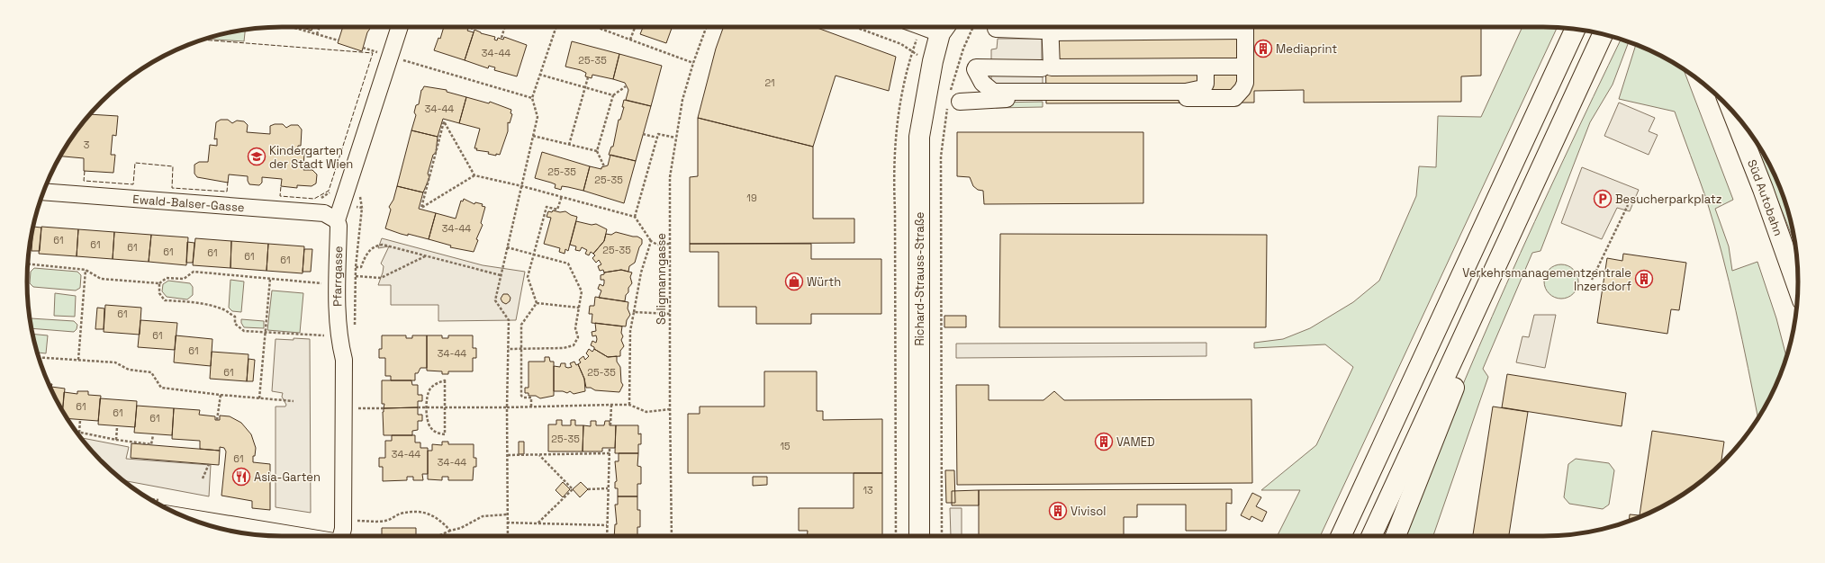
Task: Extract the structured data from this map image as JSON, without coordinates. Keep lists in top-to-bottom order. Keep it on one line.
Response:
{"streets":{"main road":["Süd Autobahn","Richard-Strauss-Straße"],"street":["Ewald-Balser-Gasse","Pfarrgasse"],"path":["Seligmanngasse"]},"crossings":[["Ewald-Balser-Gasse","Pfarrgasse"]],"places":{"building":["Mediaprint","Verkehrsmanagementzentrale Inzersdorf","VAMED","Vivisol"],"school or university":["Kindergarten der Stadt Wien"],"parking":["Besucherparkplatz"],"shop":["Würth"],"restaurant":["Asia-Garten"]},"house_numbers":["34-44","25-35","21","34-44","3","25-35","25-35","19","34-44","61","61","61","25-35","61","61","61","61","61","61","61","34-44","61","25-35","61","61","61","25-35","15","34-44","61","34-44","13"]}
